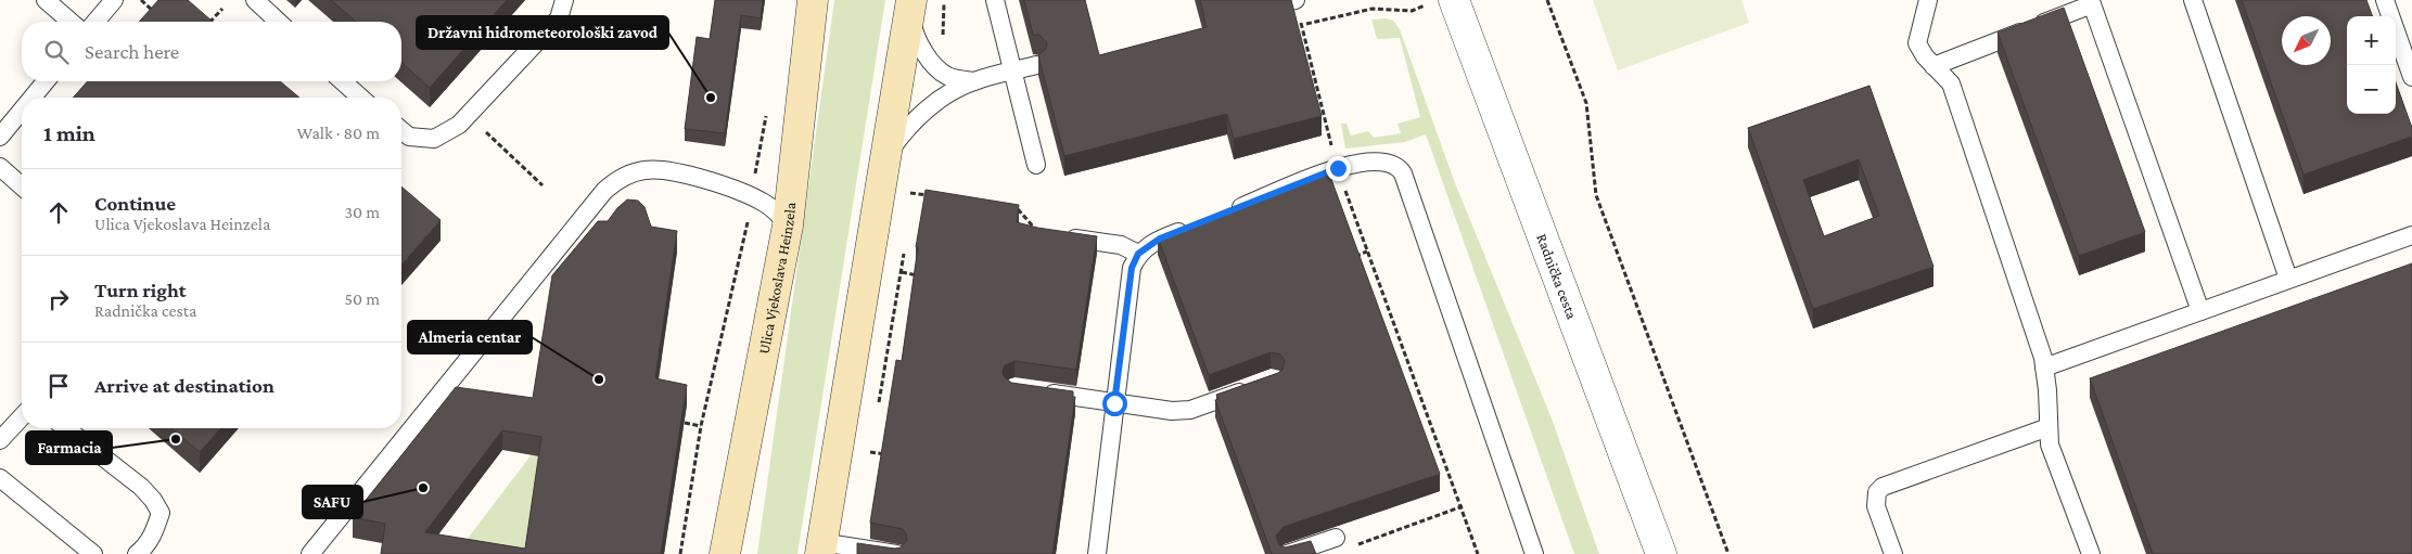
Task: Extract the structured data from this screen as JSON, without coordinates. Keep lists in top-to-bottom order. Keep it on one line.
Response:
{"streets":{"main road":["Ulica Vjekoslava Heinzela"],"street":["Radnička cesta"]},"places":["Državni hidrometeorološki zavod","Almeria centar","Farmacia","SAFU"],"north":"bottom left","page":{"map_buttons":["+","−"],"search":"Search here","heading":["1 min","Walk · 80 m"],"list":[["Continue","Ulica Vjekoslava Heinzela","30 m"],["Turn right","Radnička cesta","50 m"],"Arrive at destination"]}}
